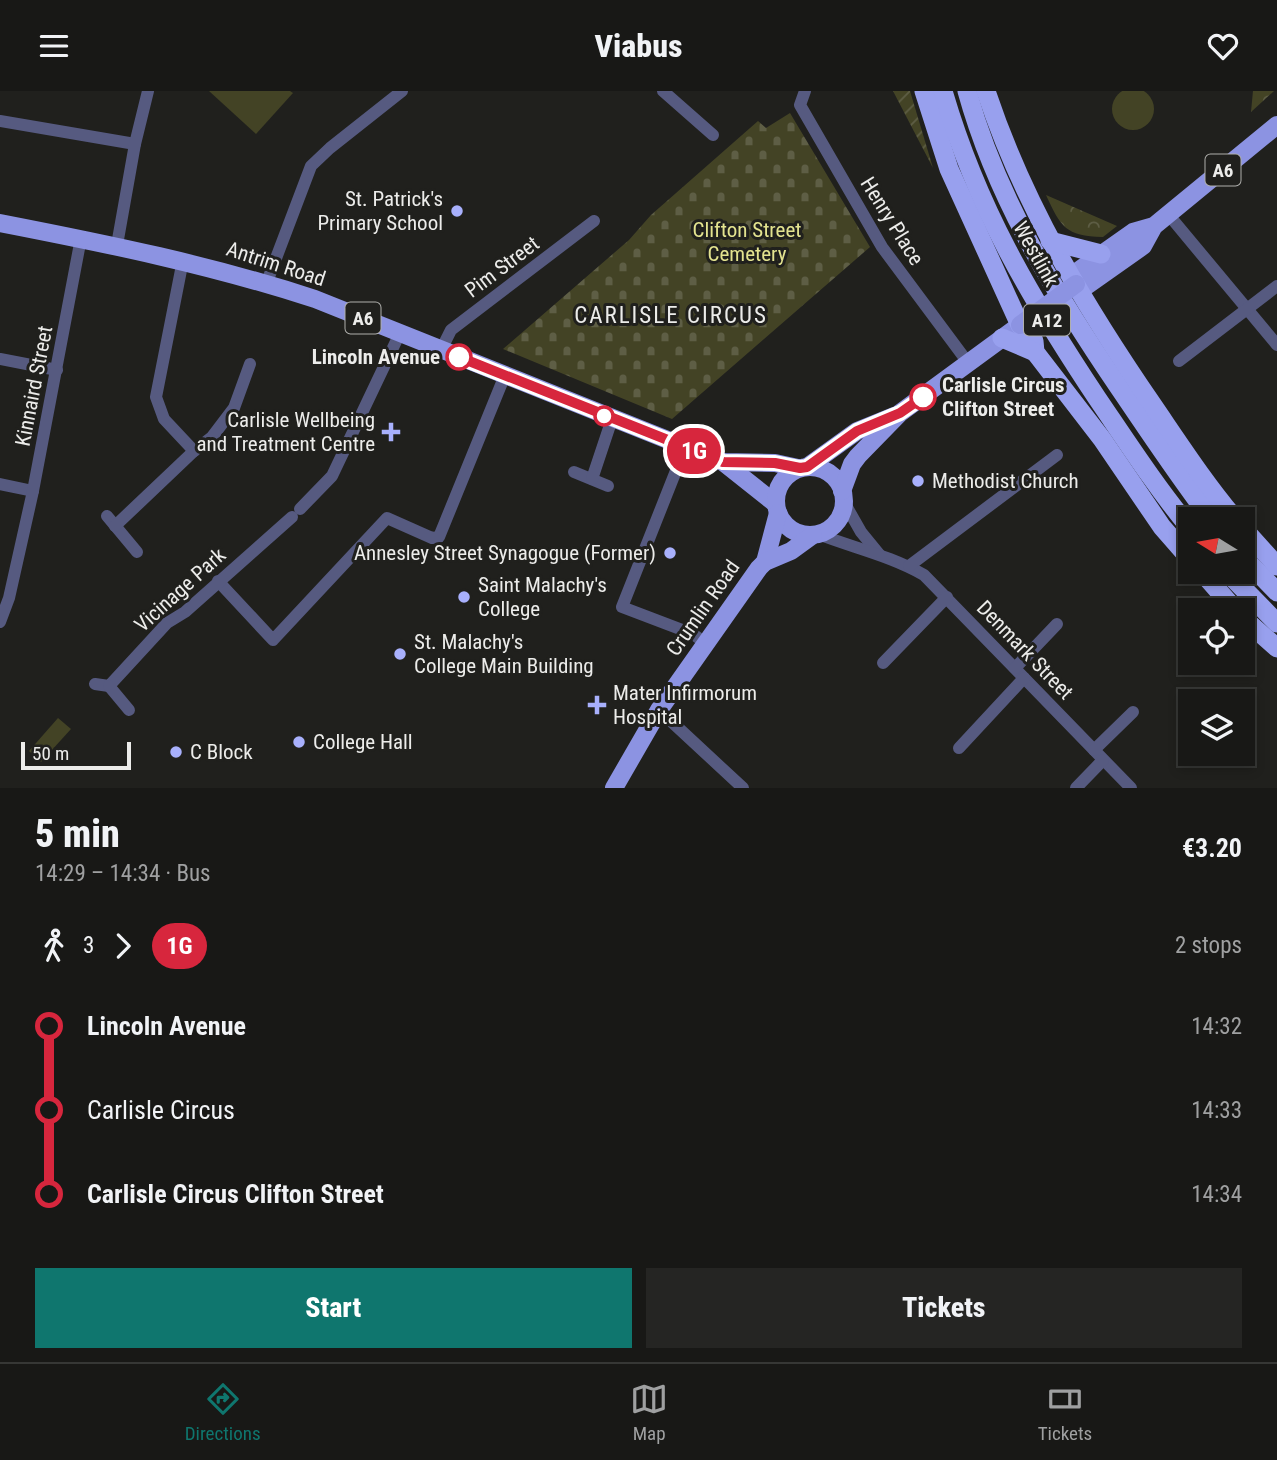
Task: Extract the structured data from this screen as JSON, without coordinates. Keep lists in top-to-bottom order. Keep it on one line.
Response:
{"streets":{"highway":["Westlink","A12"],"main road":["A6","Antrim Road","Crumlin Road"],"street":["Henry Place","Pim Street","Kinnaird Street","Vicinage Park","Denmark Street"]},"crossings":[["A6","Henry Place"],["A6","Antrim Road"],["A6","Crumlin Road"],["A6","Denmark Street"],["Antrim Road","Pim Street"],["Antrim Road","Kinnaird Street"],["Antrim Road","Vicinage Park"],["Antrim Road","Crumlin Road"],["Antrim Road","Denmark Street"],["Crumlin Road","Denmark Street"]],"districts":["CARLISLE CIRCUS"],"parks":["Clifton Street Cemetery"],"places":{"other":["St. Patrick's Primary School","Lincoln Avenue","Carlisle Circus Clifton Street","Methodist Church","Annesley Street Synagogue (Former)","Saint Malachy's College","St. Malachy's College Main Building","College Hall","C Block"],"health":["Carlisle Wellbeing and Treatment Centre","Mater Infirmorum Hospital"]},"lines":["bus line 1G"],"scale_bar":"50 m","north":"left","page":{"header":"Viabus","on_map":"1G","scale":"50 m","heading":["5 min","14:29 – 14:34 · Bus","€3.20"],"legs":["3","1G","2 stops"],"list":[{"name":"Lincoln Avenue","value":"14:32"},{"name":"Carlisle Circus","value":"14:33"},{"name":"Carlisle Circus Clifton Street","value":"14:34"}],"buttons":["Start","Tickets"],"tabs":["Directions","Map","Tickets"]}}
